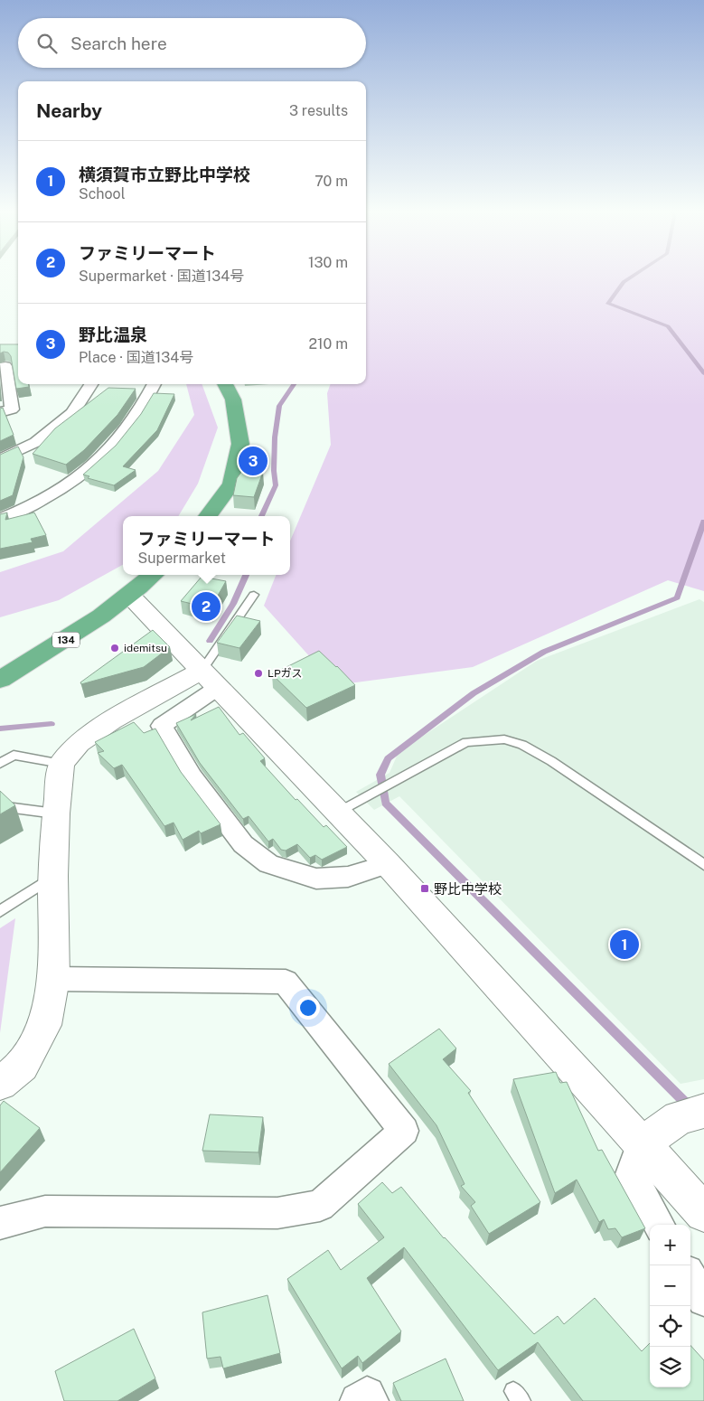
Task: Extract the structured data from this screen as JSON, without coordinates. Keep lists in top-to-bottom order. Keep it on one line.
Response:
{"streets":{"highway":["134"]},"places":{"other":["idemitsu","LPガス"],"transit":["野比中学校"]},"page":{"search":"Search here","heading":["Nearby","3 results"],"list":[{"mark":"1","name":"横須賀市立野比中学校","note":"School","value":"70 m"},{"mark":"2","name":"ファミリーマート","note":"Supermarket · 国道134号","value":"130 m"},{"mark":"3","name":"野比温泉","note":"Place · 国道134号","value":"210 m"}],"pins":["3","2","1"],"popup":["ファミリーマート","Supermarket"],"map_buttons":["+","−"]}}
